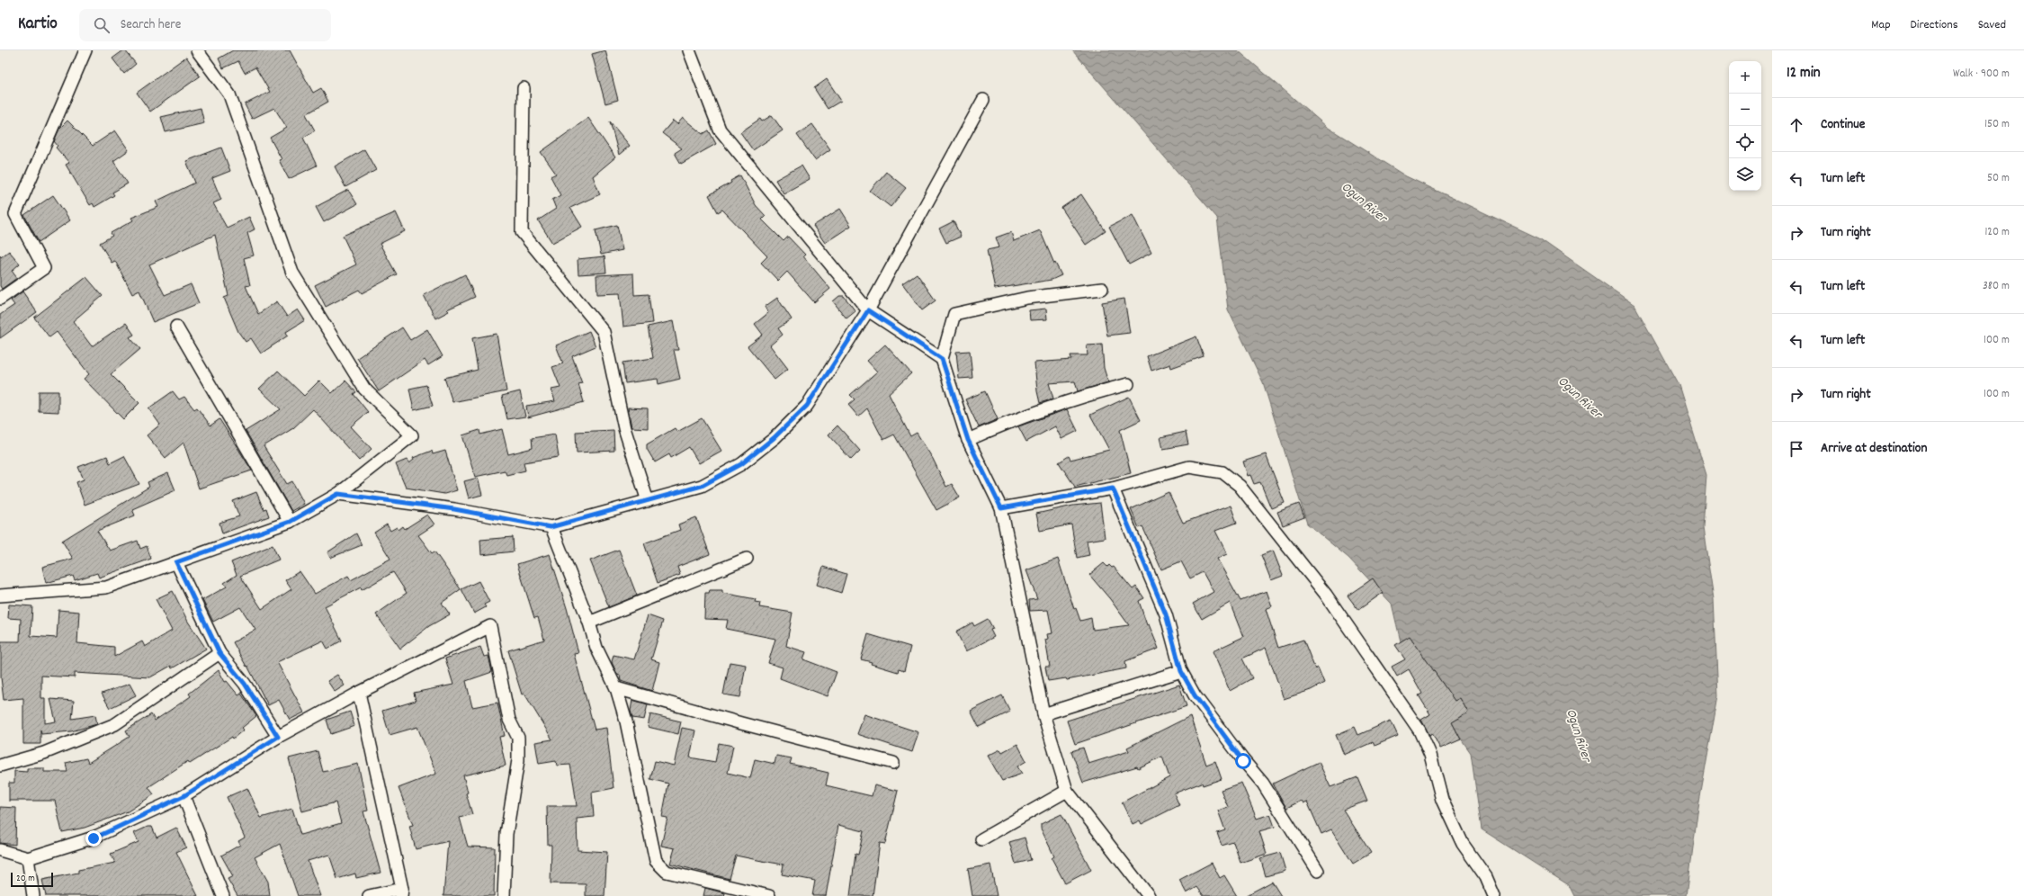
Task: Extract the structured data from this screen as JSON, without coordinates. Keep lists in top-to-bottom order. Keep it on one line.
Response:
{"water":["Ogun River"],"scale_bar":"20 m","page":{"header":"Kartio","search":"Search here","nav":["Map","Directions","Saved"],"heading":["12 min","Walk · 900 m"],"map_buttons":["+","−"],"list":[["Continue","150 m"],["Turn left","50 m"],["Turn right","120 m"],["Turn left","380 m"],["Turn left","100 m"],["Turn right","100 m"],"Arrive at destination"],"scale":"20 m"}}
